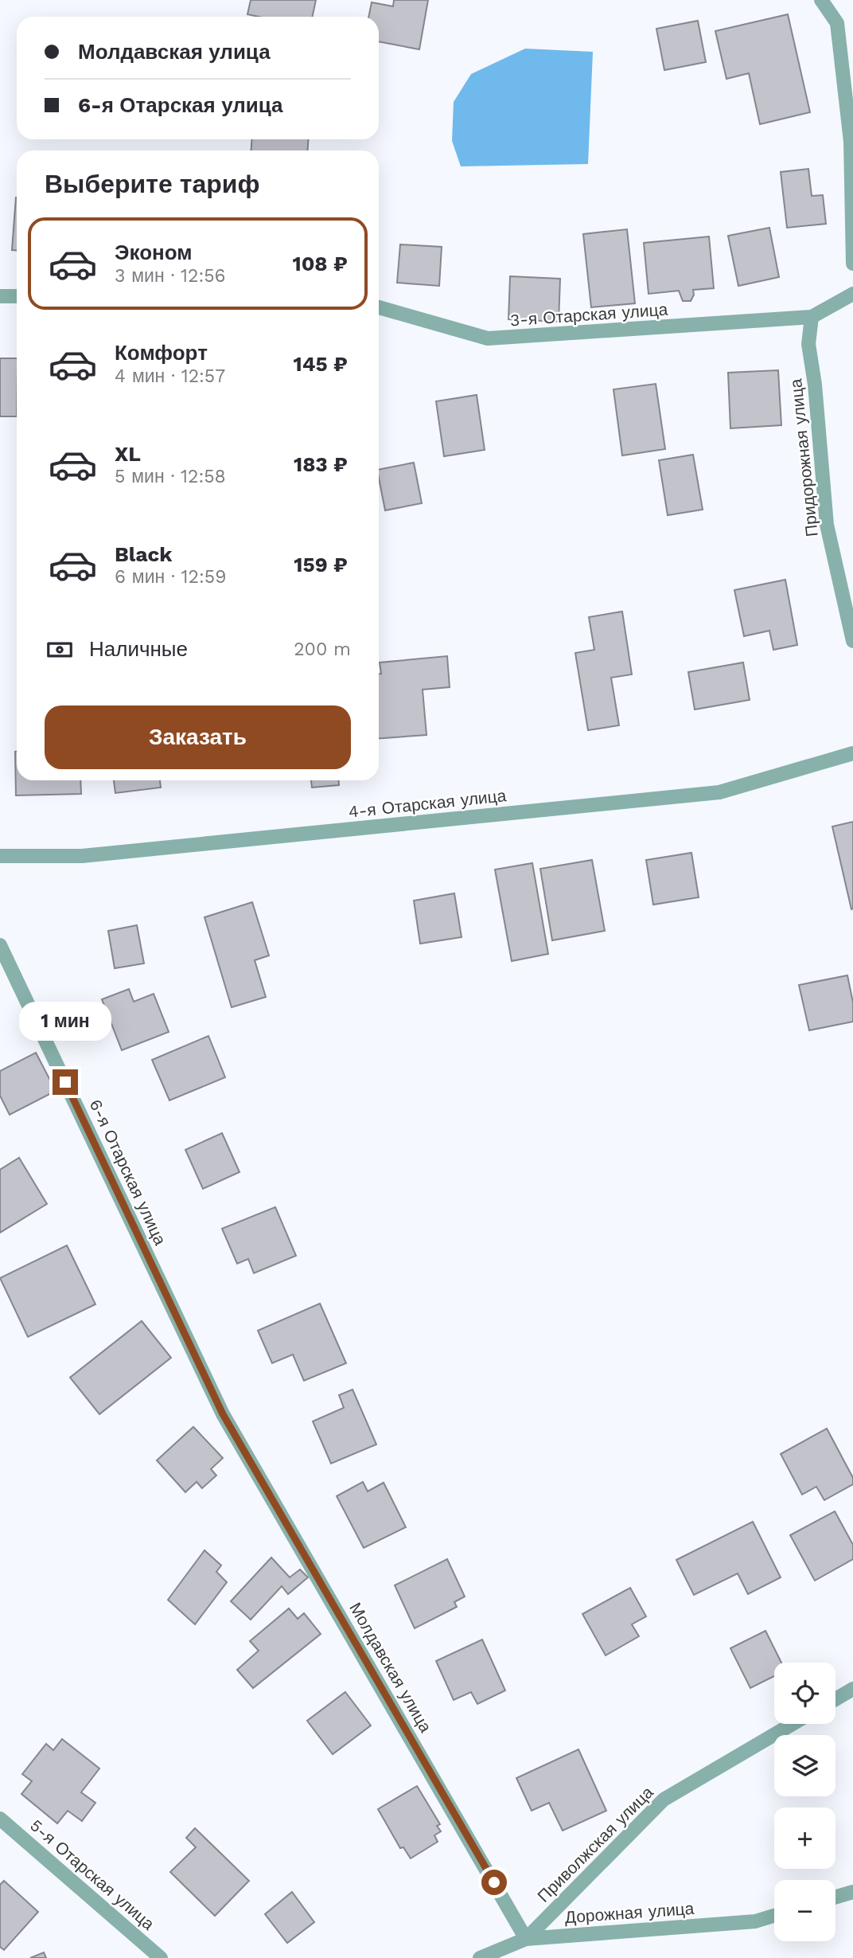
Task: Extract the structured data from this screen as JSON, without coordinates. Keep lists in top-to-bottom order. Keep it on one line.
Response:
{"streets":{"street":["3-я Отарская улица","Придорожная улица","4-я Отарская улица","6-я Отарская улица","Молдавская улица","Приволжская улица","5-я Отарская улица","Дорожная улица"]},"crossings":[["3-я Отарская улица","Придорожная улица"],["6-я Отарская улица","Молдавская улица"],["Молдавская улица","Приволжская улица"],["Молдавская улица","Дорожная улица"],["Приволжская улица","Дорожная улица"]],"page":{"banner":["Молдавская улица","6-я Отарская улица"],"heading":"Выберите тариф","list":[{"name":"Эконом","note":"3 мин · 12:56","value":"108 ₽"},{"name":"Комфорт","note":"4 мин · 12:57","value":"145 ₽"},{"name":"XL","note":"5 мин · 12:58","value":"183 ₽"},{"name":"Black","note":"6 мин · 12:59","value":"159 ₽"}],"pay":["Наличные","200 m"],"buttons":"Заказать","bubble":"1 мин","map_buttons":["+","−"]}}
